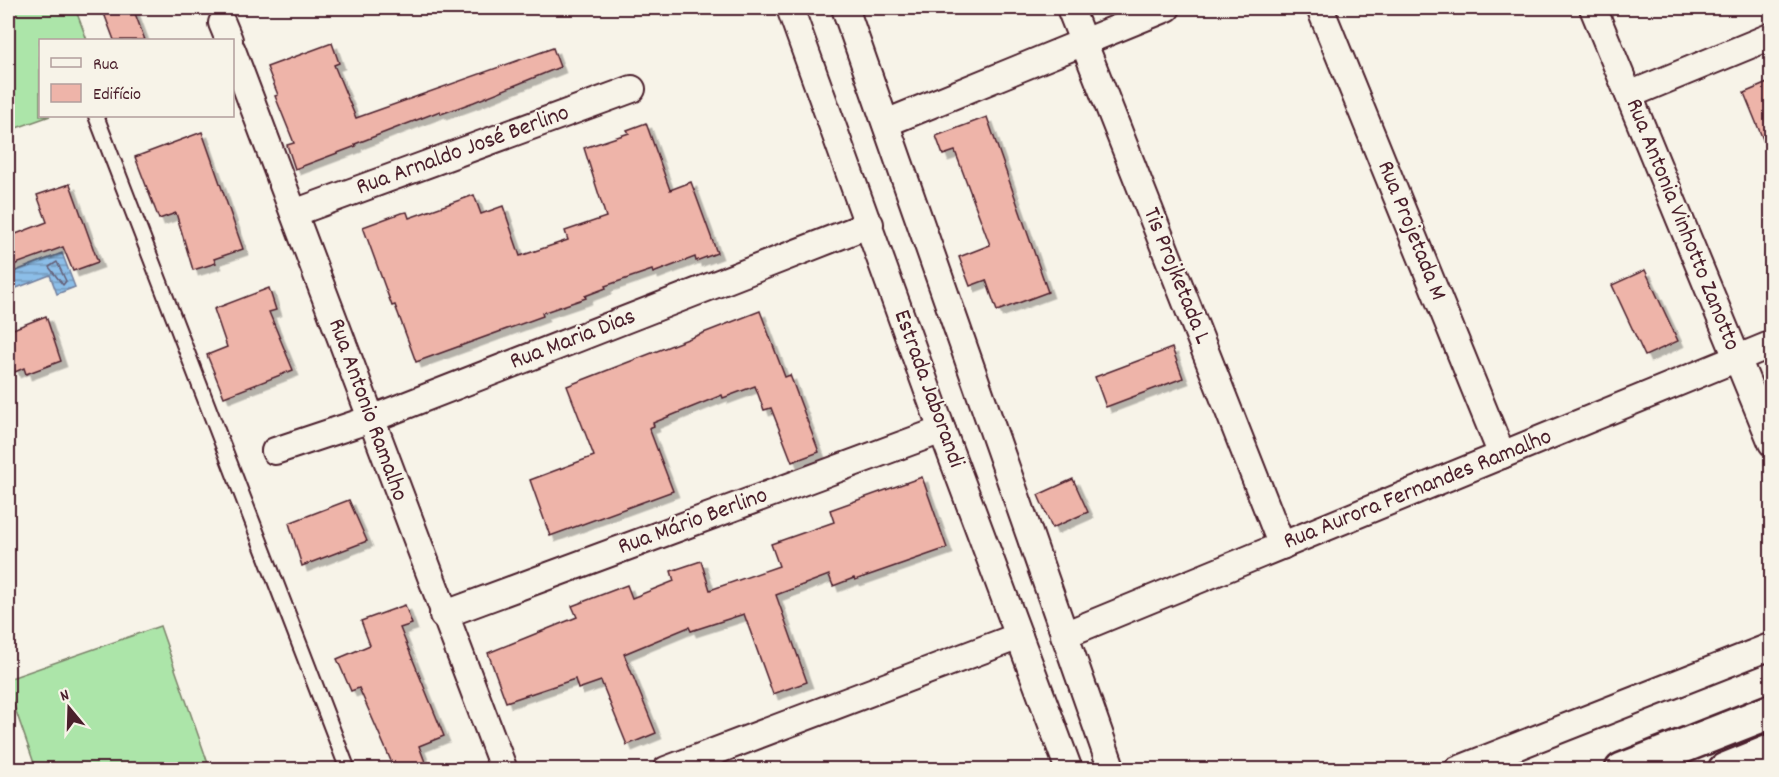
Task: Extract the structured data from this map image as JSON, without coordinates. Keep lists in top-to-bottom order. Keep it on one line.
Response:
{"streets":{"street":["Rua Arnaldo José Berlino","Rua Antonia Vinhotto Zanotto","Rua Projetada M","Tis Projketada L","Rua Maria Dias","Estrada Jaborandi","Rua Antonio Ramalho","Rua Aurora Fernandes Ramalho","Rua Mário Berlino"]},"crossings":[["Rua Arnaldo José Berlino","Rua Antonio Ramalho"],["Rua Antonia Vinhotto Zanotto","Rua Aurora Fernandes Ramalho"],["Rua Projetada M","Rua Aurora Fernandes Ramalho"],["Tis Projketada L","Rua Aurora Fernandes Ramalho"],["Rua Maria Dias","Estrada Jaborandi"],["Rua Maria Dias","Rua Antonio Ramalho"],["Estrada Jaborandi","Rua Mário Berlino"],["Rua Antonio Ramalho","Rua Mário Berlino"]],"legend":["Rua","Edifício"],"north":"top"}
